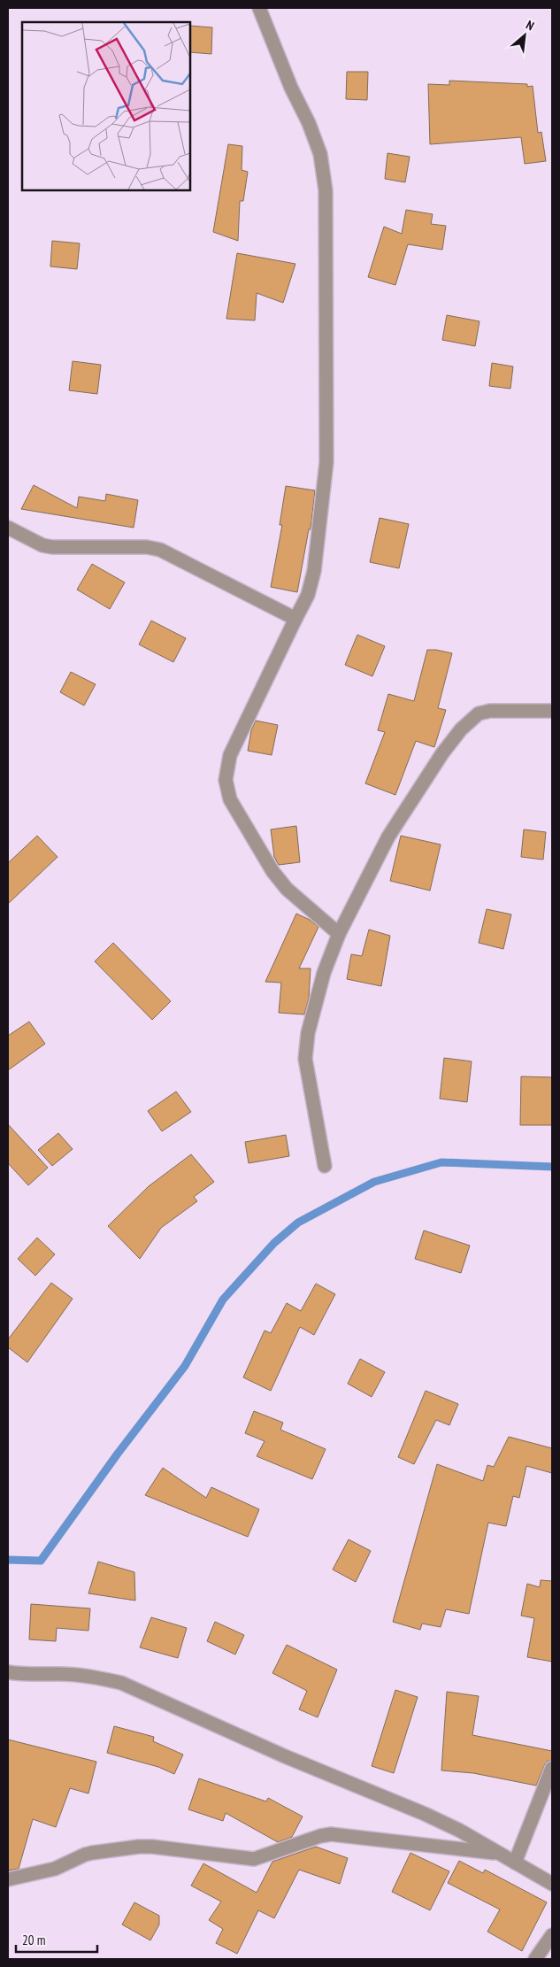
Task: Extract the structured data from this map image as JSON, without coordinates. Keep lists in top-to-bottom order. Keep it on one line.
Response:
{"scale_bar":"20 m","north":"top right"}
